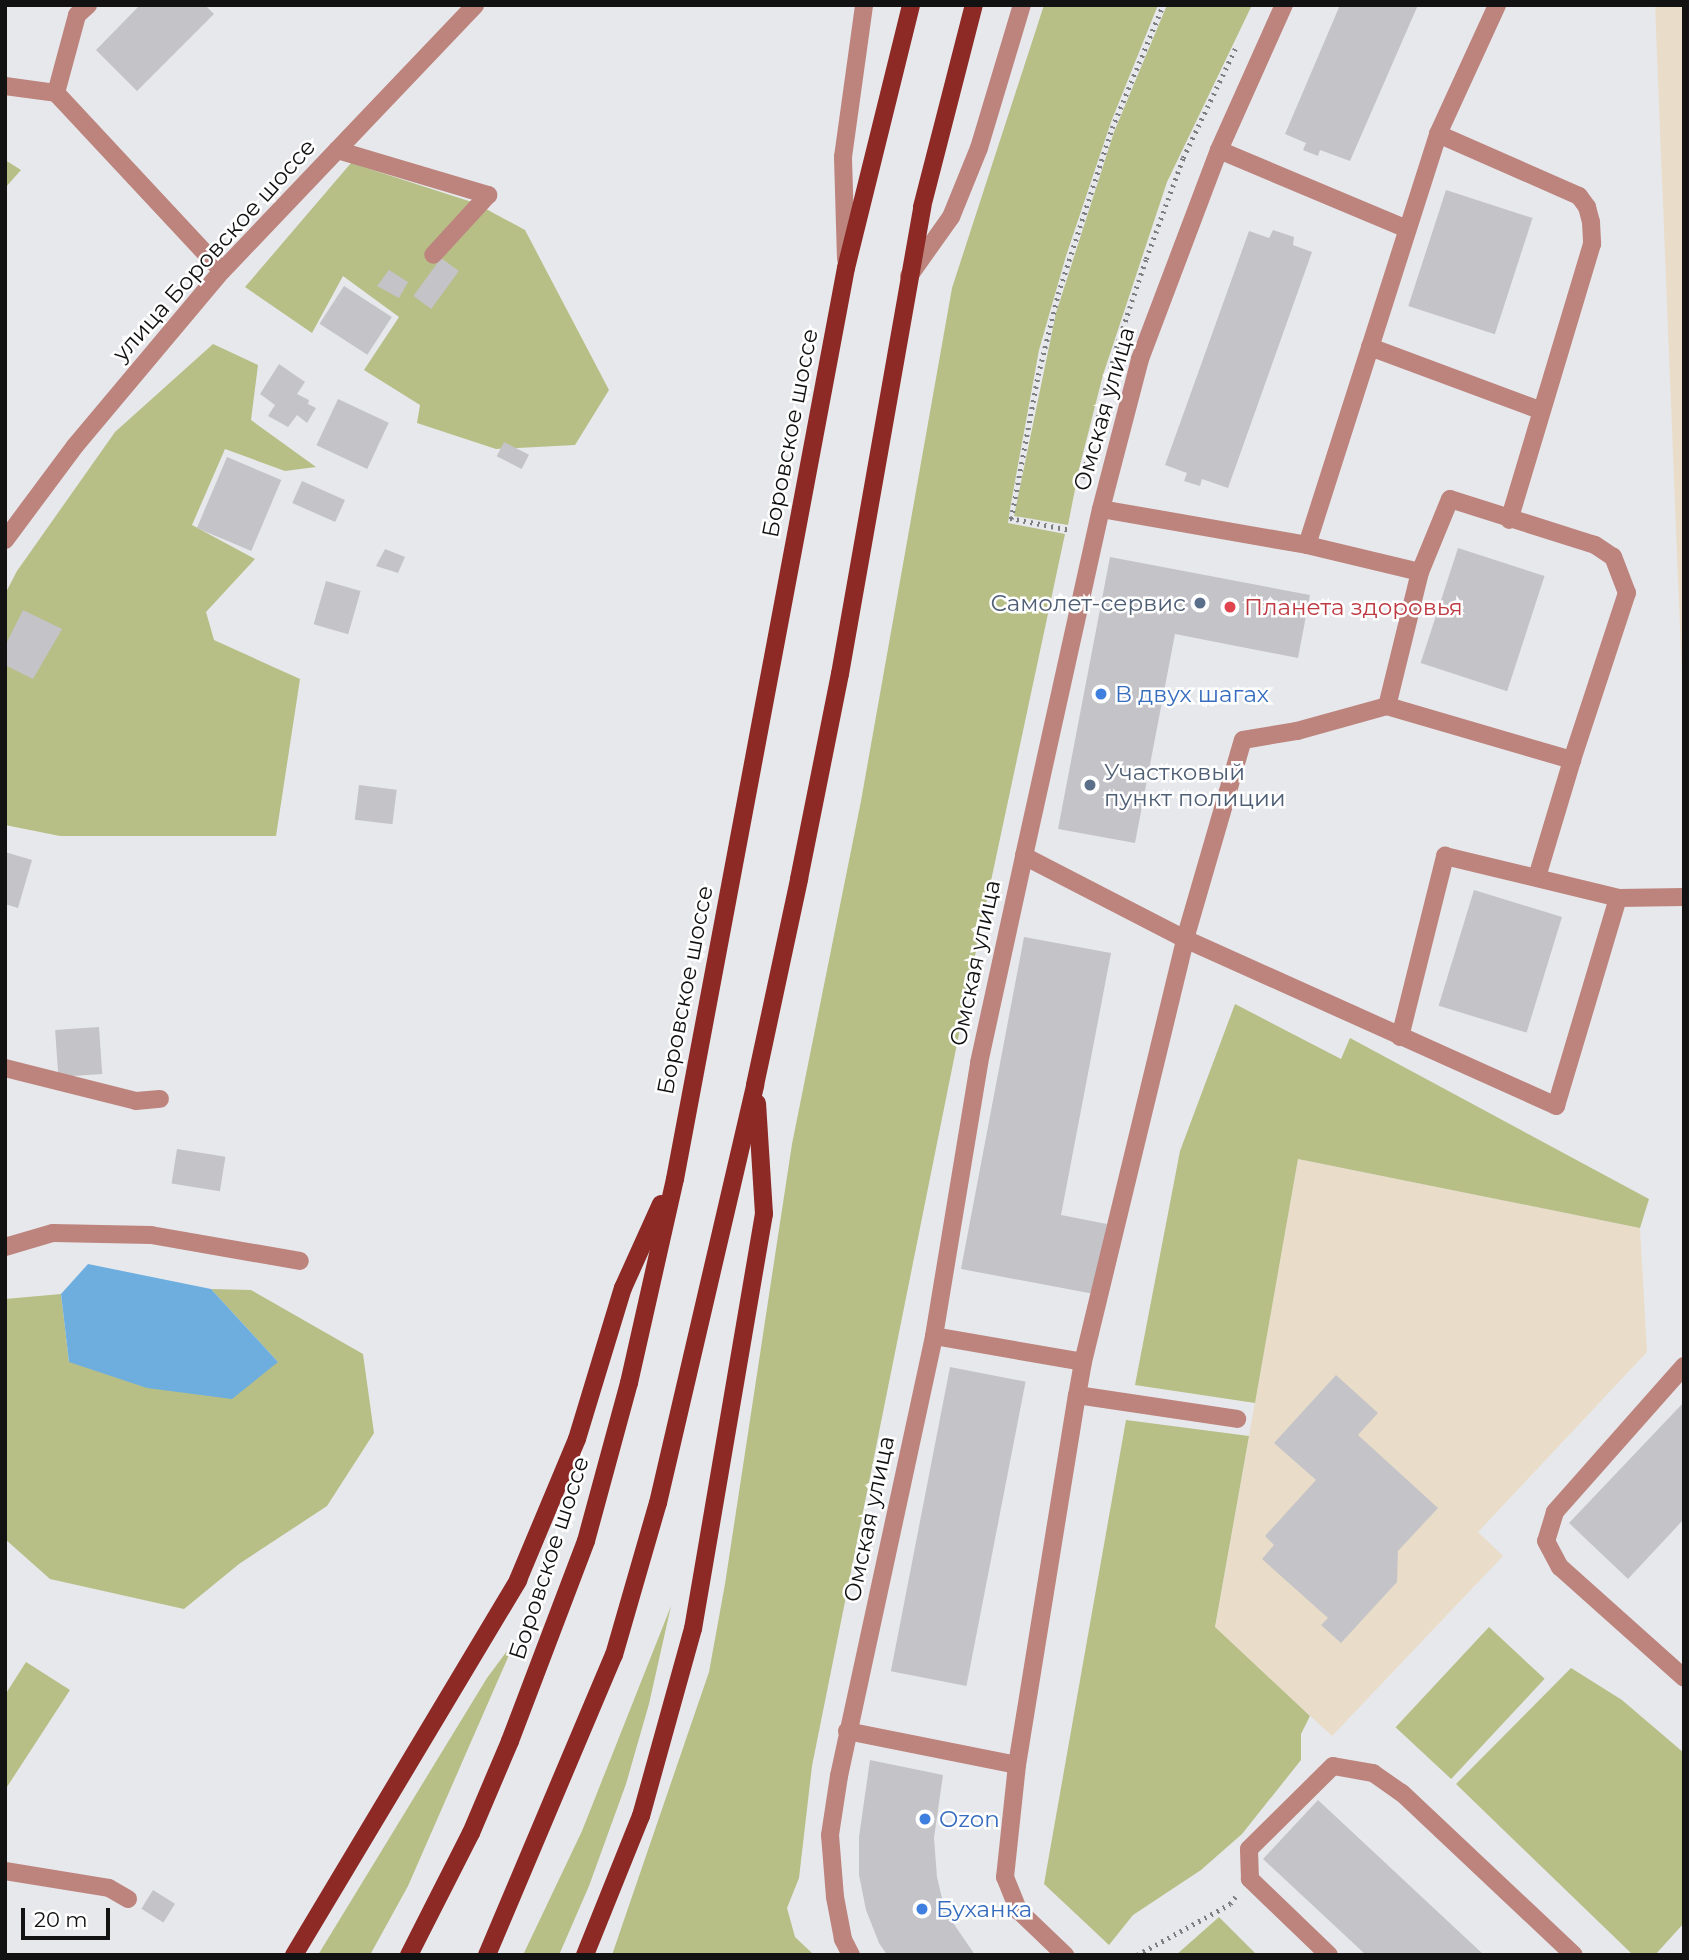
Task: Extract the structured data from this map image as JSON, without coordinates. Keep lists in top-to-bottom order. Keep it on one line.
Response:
{"streets":{"main road":["Боровское шоссе"],"street":["улица Боровское шоссе","Омская улица"]},"places":["Самолет-сервис","Планета здоровья","В двух шагах","Участковый пункт полиции","Ozon","Буханка"],"scale_bar":"20 m"}
